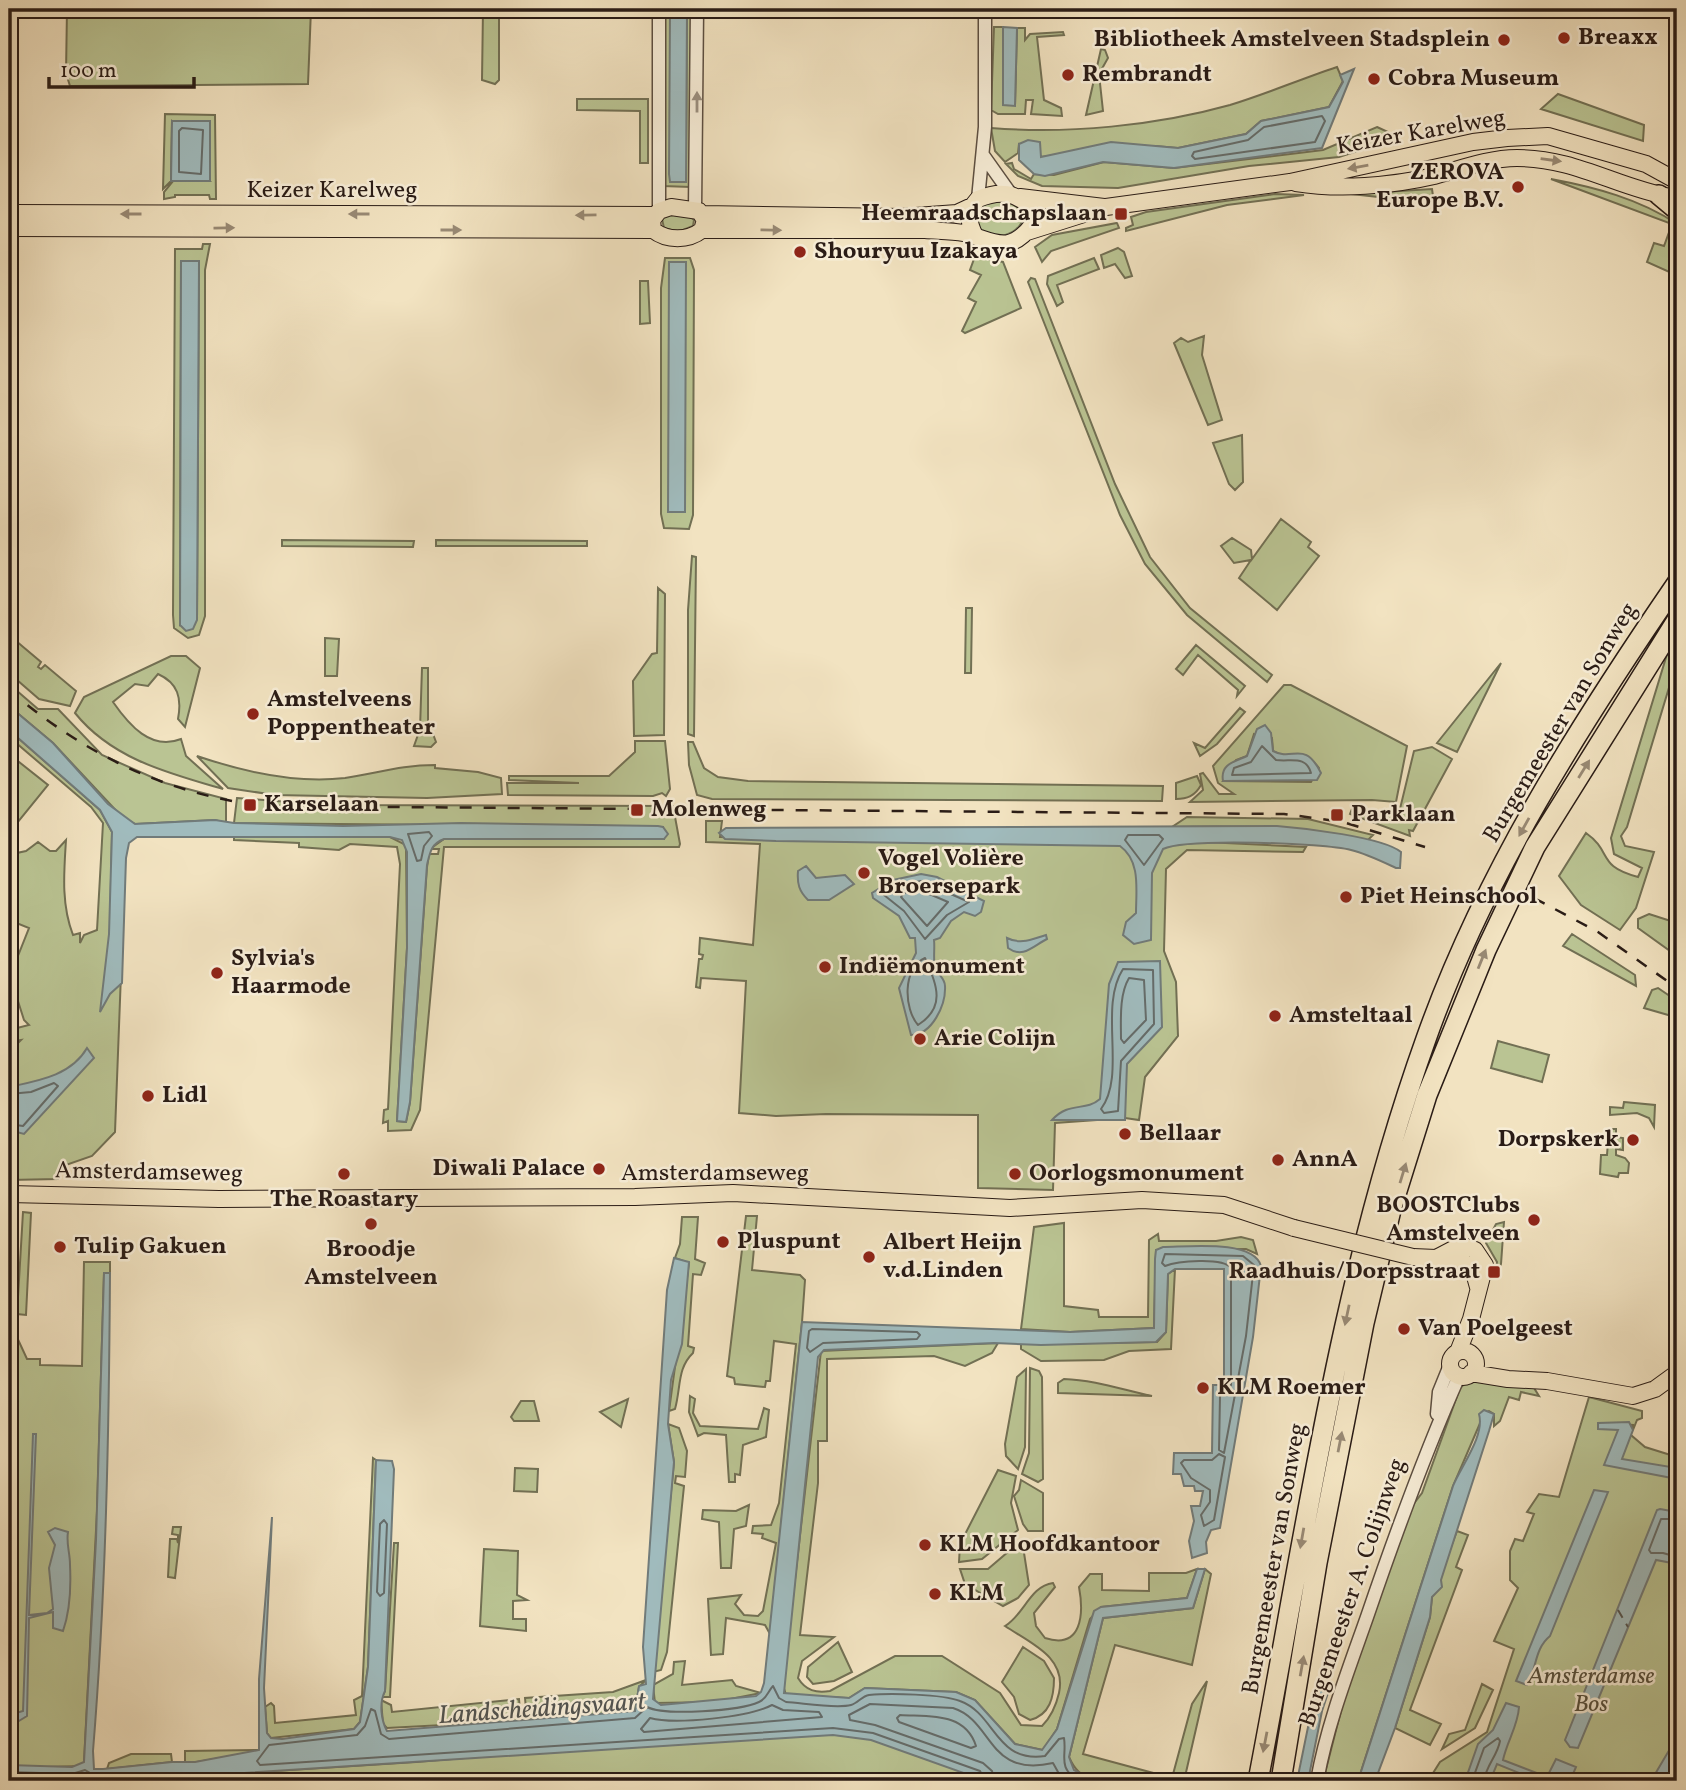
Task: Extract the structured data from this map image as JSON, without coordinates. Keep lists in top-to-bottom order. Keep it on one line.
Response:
{"streets":{"highway":["Burgemeester van Sonweg"],"main road":["Keizer Karelweg","Amsterdamseweg","Burgemeester A. Colijnweg"]},"crossings":[["Amsterdamseweg","Burgemeester A. Colijnweg"]],"water":["Landscheidingsvaart"],"parks":["Amsterdamse Bos"],"places":{"other":["Breaxx","Bibliotheek Amstelveen Stadsplein","Rembrandt","Cobra Museum","ZEROVA Europe B.V.","Shouryuu Izakaya","Amstelveens Poppentheater","Vogel Volière Broersepark","Piet Heinschool","Indiëmonument","Sylvia's Haarmode","Amsteltaal","Arie Colijn","Lidl","Bellaar","Dorpskerk","AnnA","Diwali Palace","The Roastary","Oorlogsmonument","BOOSTClubs Amstelveen","Broodje Amstelveen","Pluspunt","Tulip Gakuen","Albert Heijn v.d.Linden","Van Poelgeest","KLM Roemer","KLM Hoofdkantoor","KLM"],"transit":["Heemraadschapslaan","Karselaan","Molenweg","Parklaan","Raadhuis/Dorpsstraat"]},"scale_bar":"100 m"}
